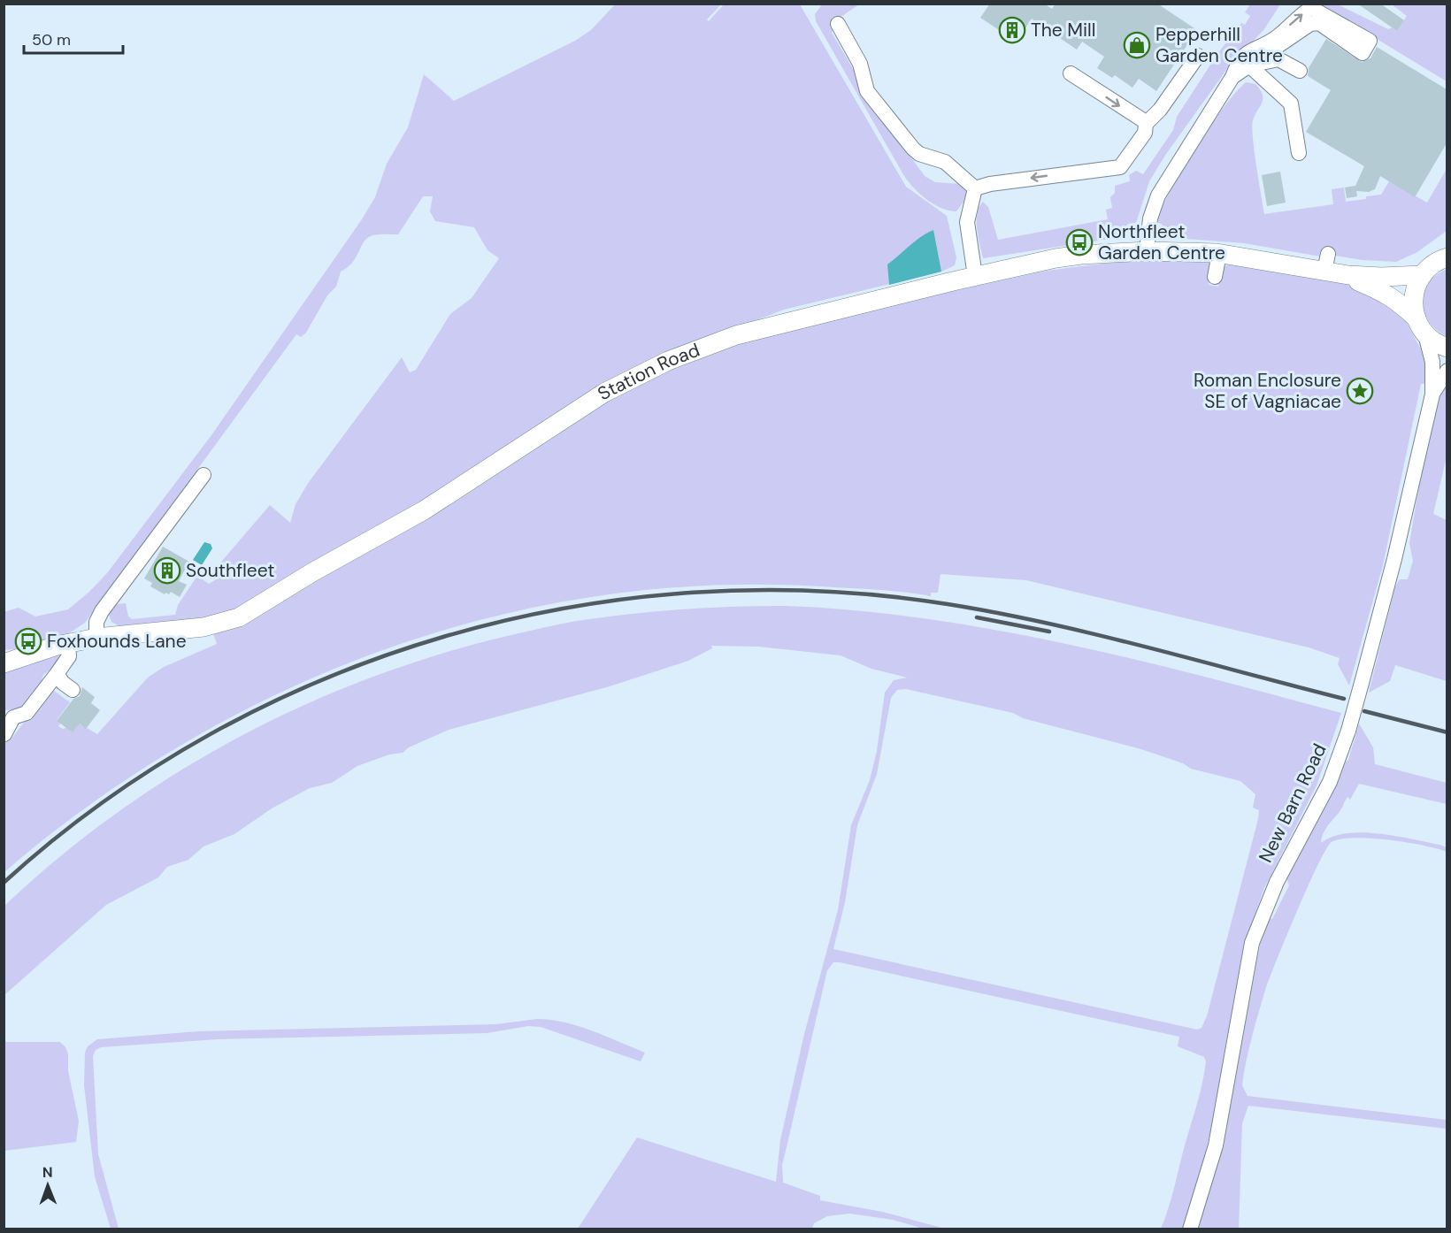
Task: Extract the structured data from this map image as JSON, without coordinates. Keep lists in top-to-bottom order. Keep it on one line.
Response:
{"streets":{"main road":["Station Road"],"street":["New Barn Road"]},"places":{"building":["The Mill","Southfleet"],"shop":["Pepperhill Garden Centre"],"bus stop":["Northfleet Garden Centre","Foxhounds Lane"],"place":["Roman Enclosure SE of Vagniacae"]},"scale_bar":"50 m","north":"top"}
